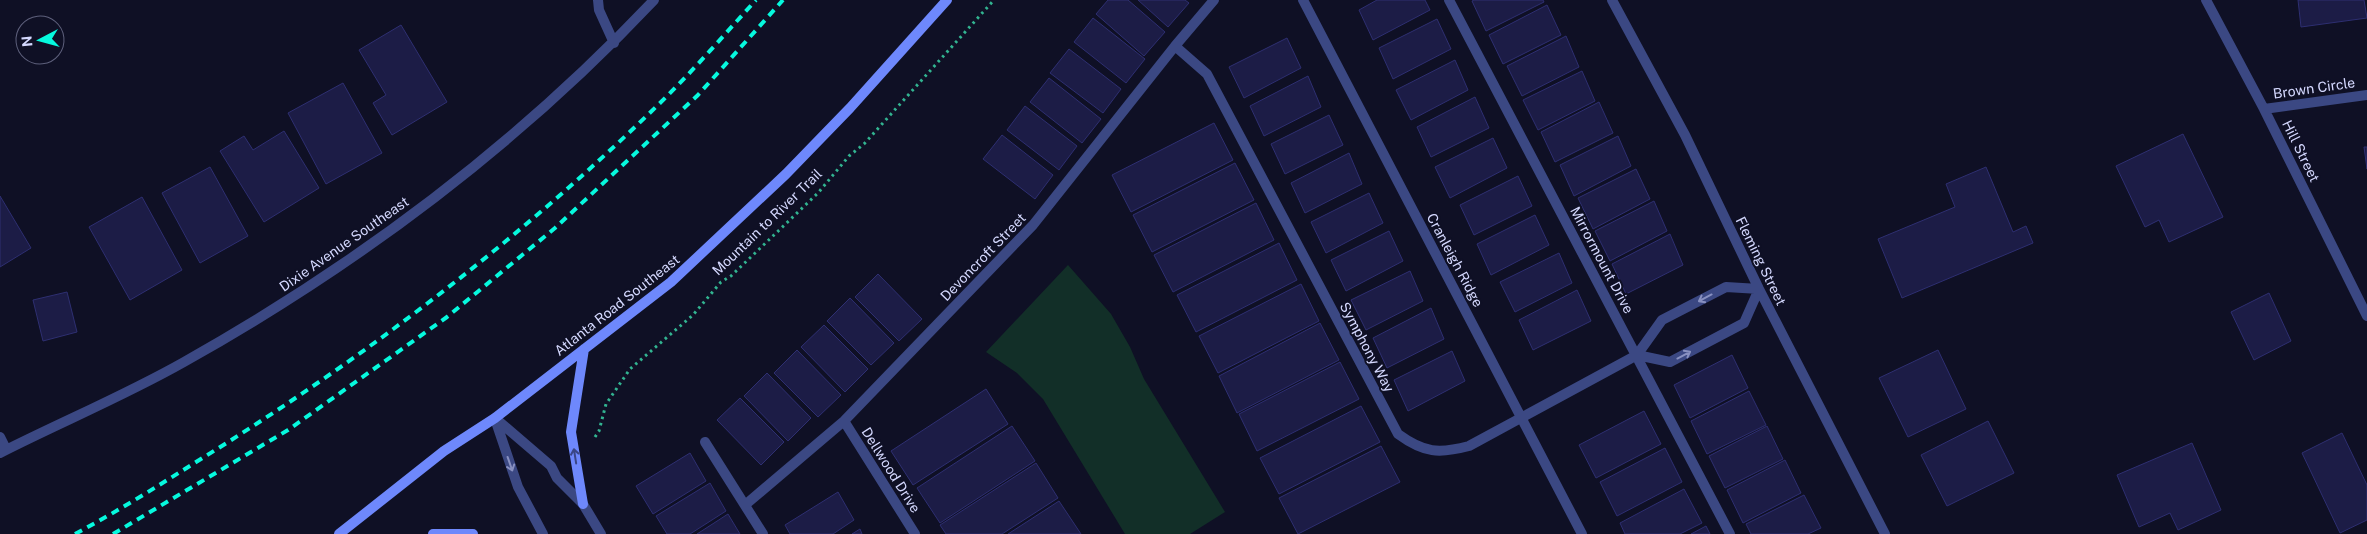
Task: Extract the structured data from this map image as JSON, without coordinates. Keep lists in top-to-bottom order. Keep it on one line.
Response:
{"streets":{"main road":["Atlanta Road Southeast"],"street":["Brown Circle","Hill Street","Dixie Avenue Southeast","Devoncroft Street","Cranleigh Ridge","Mirrormount Drive","Fleming Street","Symphony Way","Dellwood Drive"],"path":["Mountain to River Trail"]},"crossings":[["Brown Circle","Hill Street"],["Devoncroft Street","Symphony Way"],["Devoncroft Street","Dellwood Drive"],["Cranleigh Ridge","Symphony Way"],["Mirrormount Drive","Symphony Way"],["Fleming Street","Symphony Way"]],"north":"left"}
